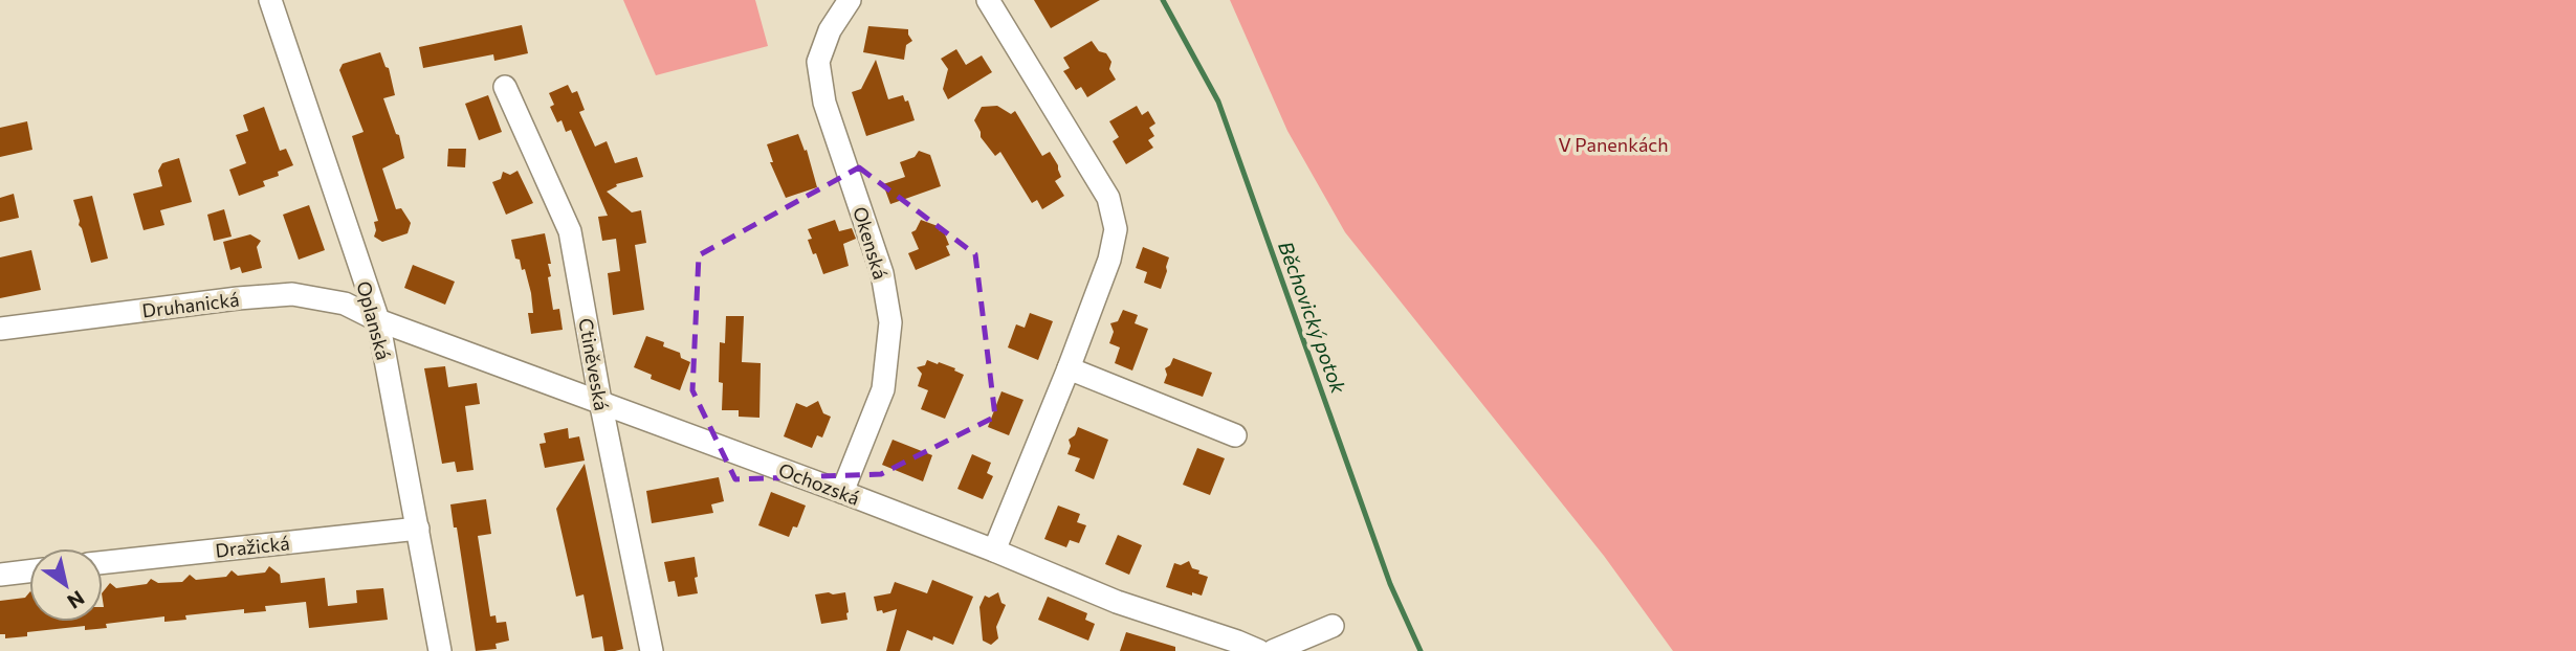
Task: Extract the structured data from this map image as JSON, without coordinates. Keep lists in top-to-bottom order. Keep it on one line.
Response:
{"streets":{"street":["Okenská","Druhanická","Oplanská","Ctiněveská","Ochozská","Dražická"]},"crossings":[["Okenská","Ochozská"],["Druhanická","Oplanská"],["Druhanická","Ochozská"],["Oplanská","Ochozská"],["Oplanská","Dražická"],["Ctiněveská","Ochozská"]],"water":["Běchovický potok"],"parks":["V Panenkách"],"north":"bottom right"}
